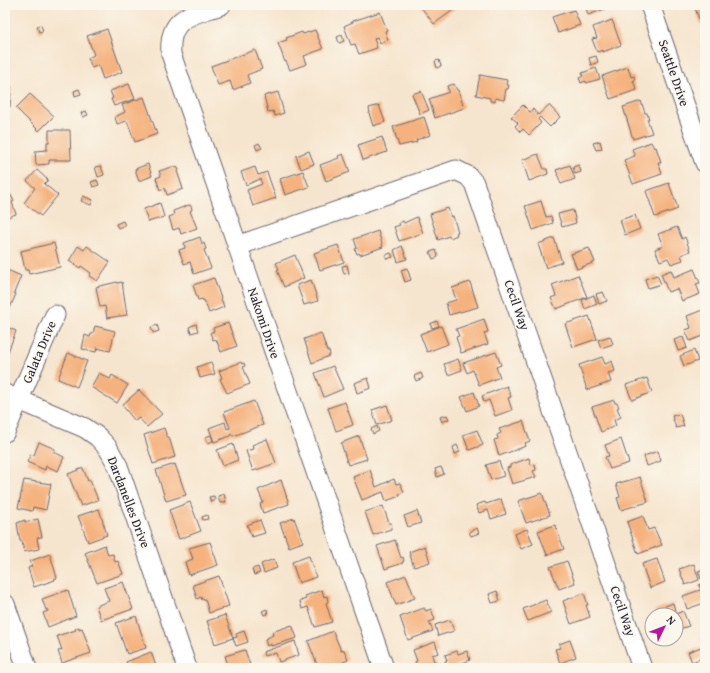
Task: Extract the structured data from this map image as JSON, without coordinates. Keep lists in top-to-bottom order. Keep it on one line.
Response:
{"streets":{"street":["Seattle Drive","Cecil Way","Nakomi Drive","Galata Drive","Dardanelles Drive"]},"crossings":[["Cecil Way","Nakomi Drive"],["Galata Drive","Dardanelles Drive"]],"north":"top right"}
